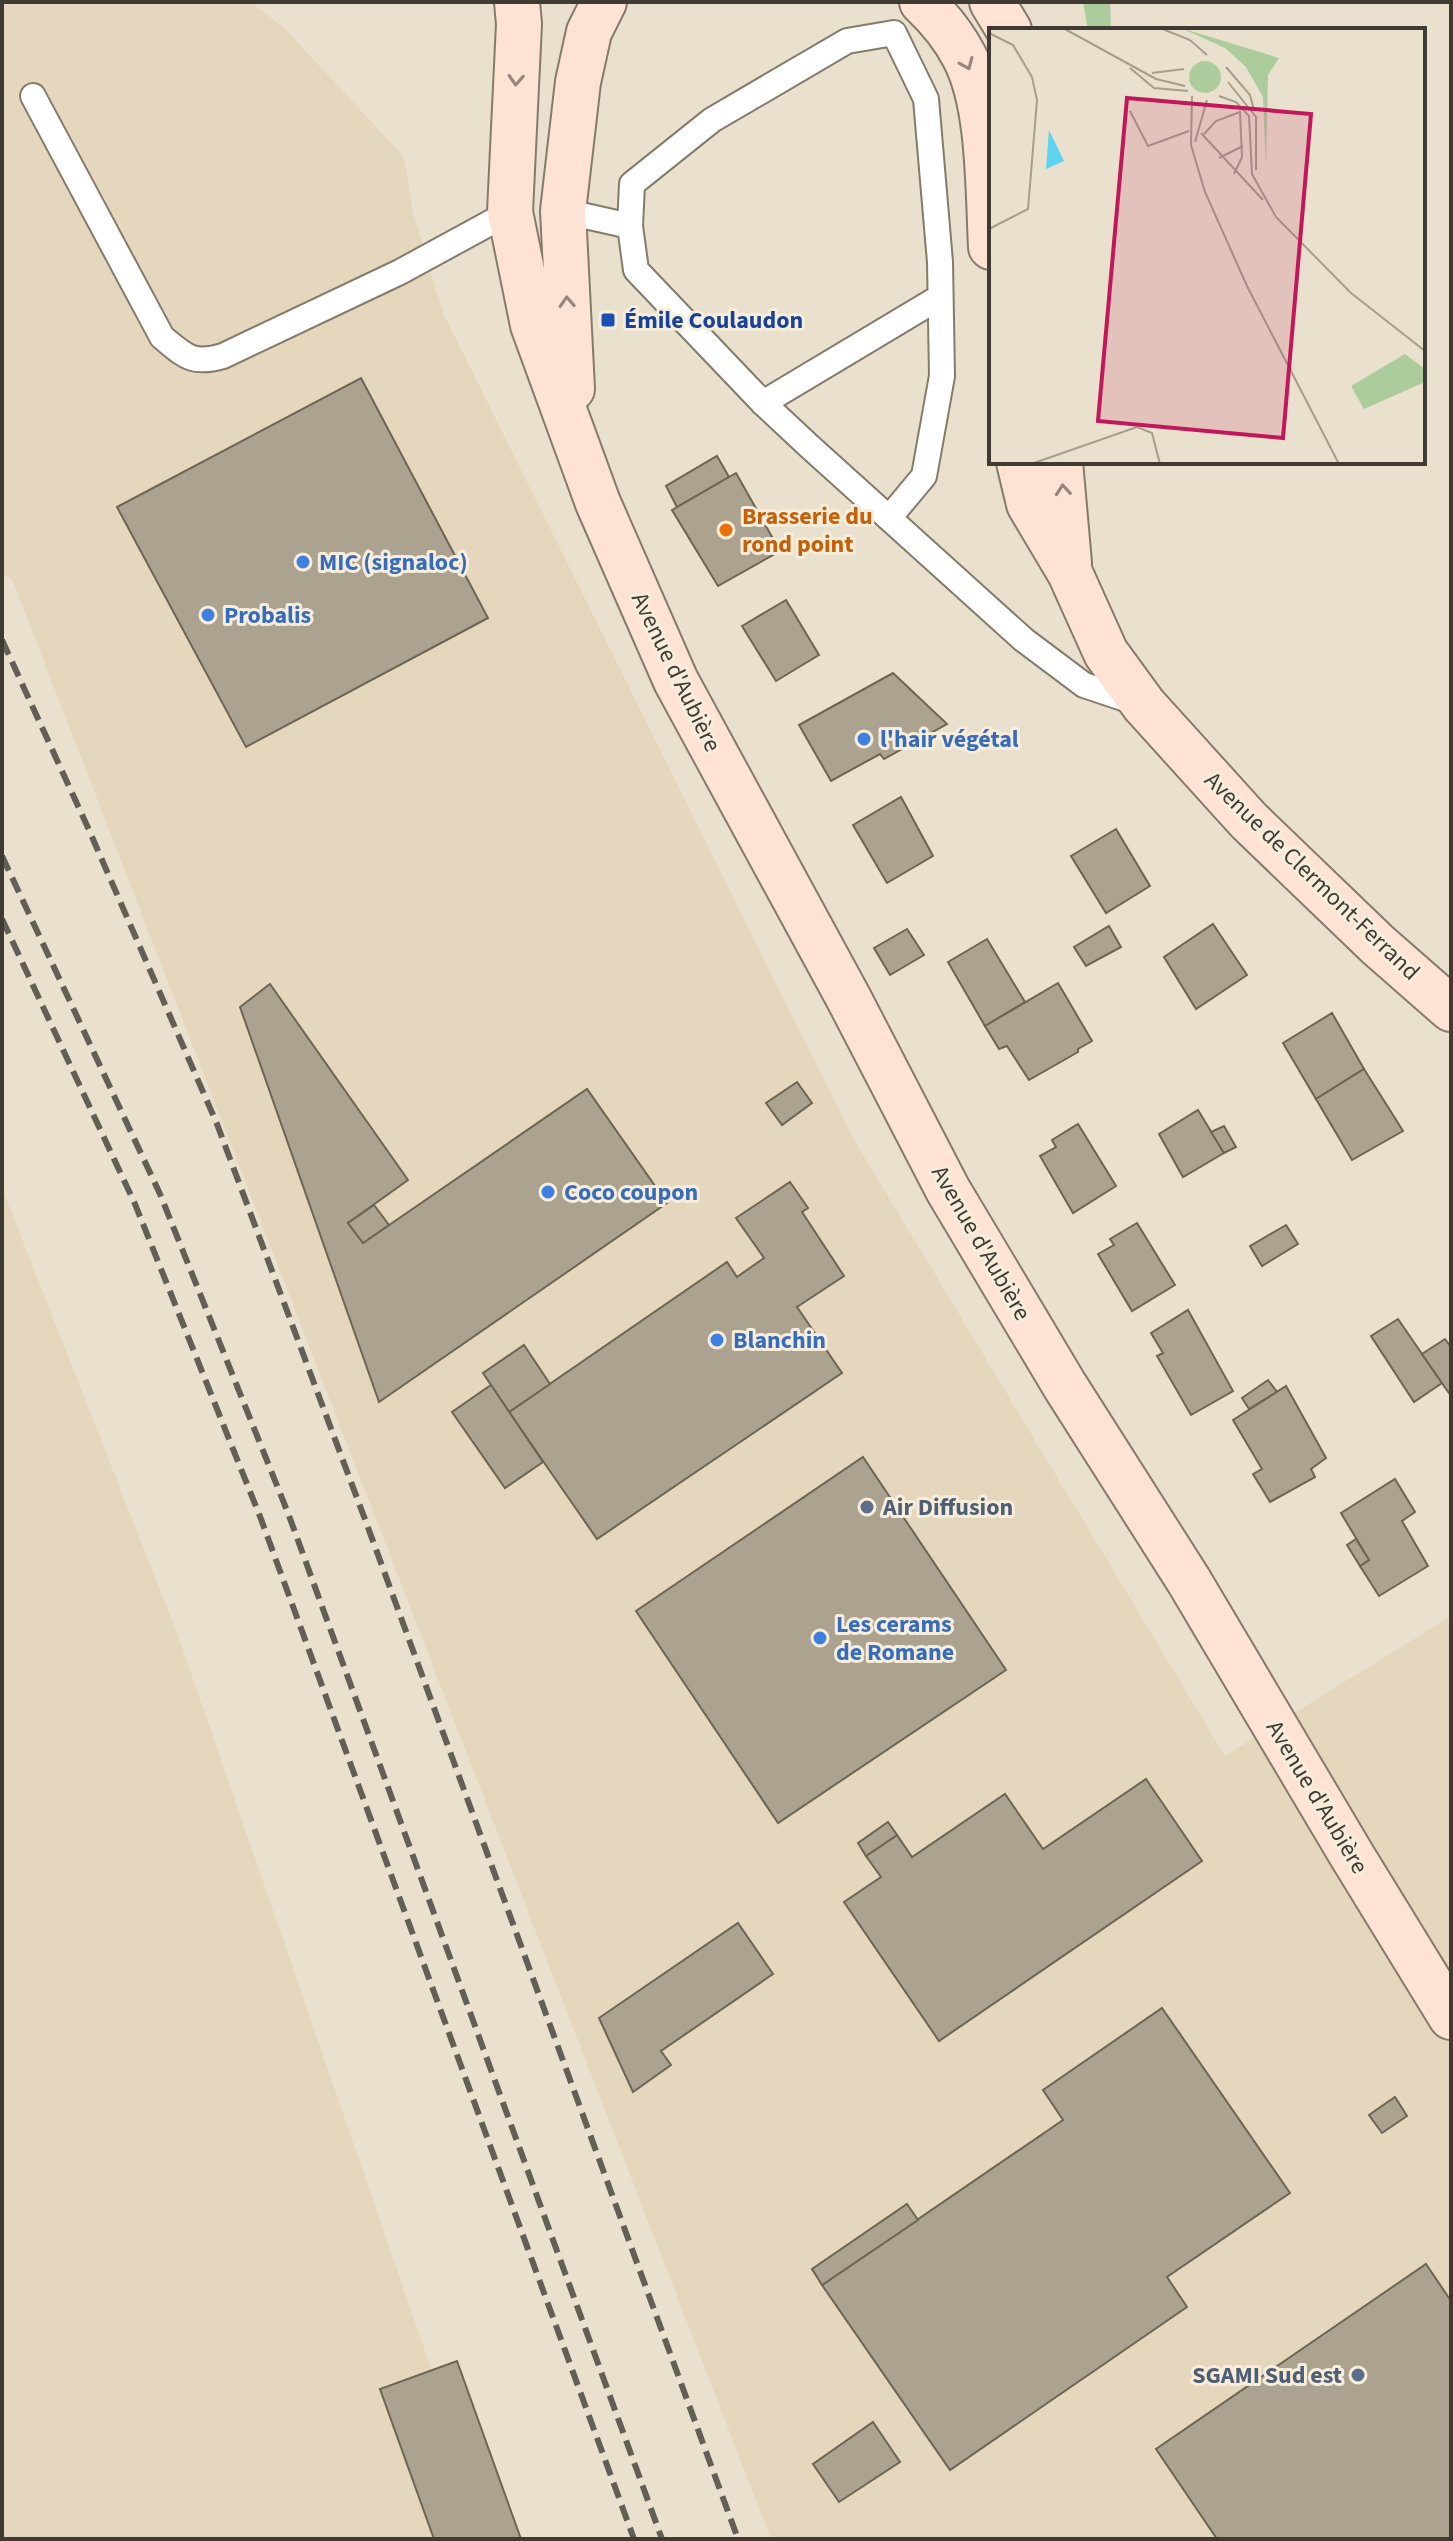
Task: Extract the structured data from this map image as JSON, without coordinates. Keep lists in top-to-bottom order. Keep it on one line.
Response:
{"streets":{"main road":["Avenue d'Aubière","Avenue de Clermont-Ferrand"]},"places":{"transit":["Émile Coulaudon"],"other":["Brasserie du rond point","MIC (signaloc)","Probalis","l'hair végétal","Coco coupon","Blanchin","Air Diffusion","Les cerams de Romane","SGAMI Sud est"]}}
